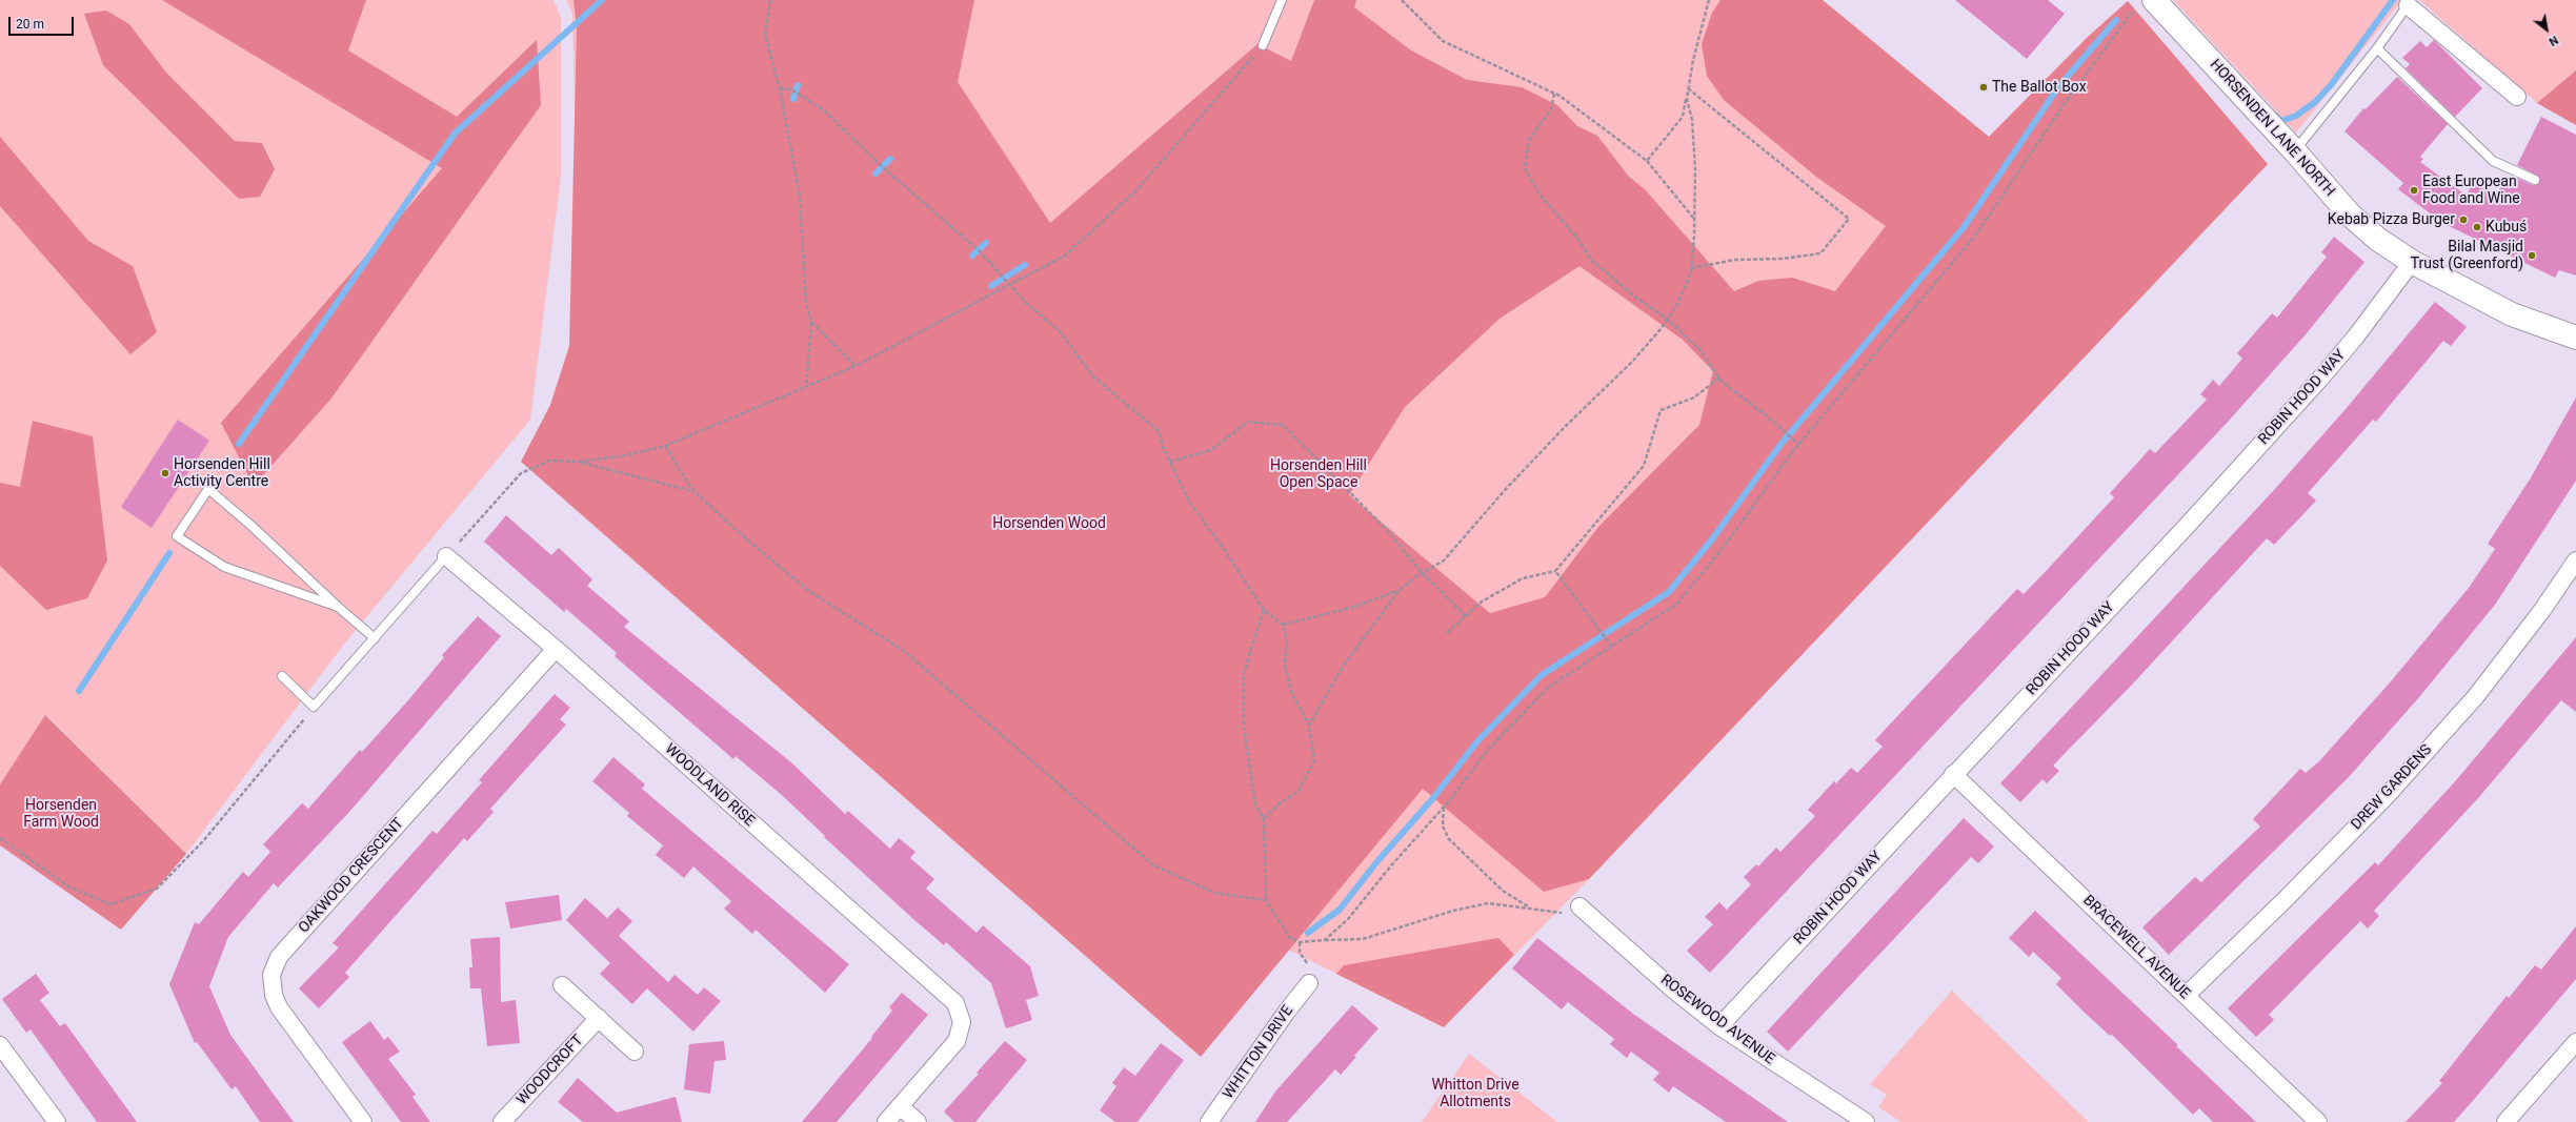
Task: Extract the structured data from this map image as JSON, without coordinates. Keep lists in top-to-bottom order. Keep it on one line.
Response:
{"streets":{"street":["HORSENDEN LANE NORTH","ROBIN HOOD WAY","WOODLAND RISE","DREW GARDENS","OAKWOOD CRESCENT","BRACEWELL AVENUE","ROSEWOOD AVENUE","WHITTON DRIVE","WOODCROFT"]},"crossings":[["HORSENDEN LANE NORTH","ROBIN HOOD WAY"],["ROBIN HOOD WAY","BRACEWELL AVENUE"],["ROBIN HOOD WAY","ROSEWOOD AVENUE"],["WOODLAND RISE","OAKWOOD CRESCENT"],["DREW GARDENS","BRACEWELL AVENUE"]],"parks":["Horsenden Hill Open Space","Horsenden Wood","Horsenden Farm Wood","Whitton Drive Allotments"],"places":["The Ballot Box","East European Food and Wine","Kebab Pizza Burger","Kubuś","Bilal Masjid Trust (Greenford)","Horsenden Hill Activity Centre"],"scale_bar":"20 m","north":"bottom right"}
